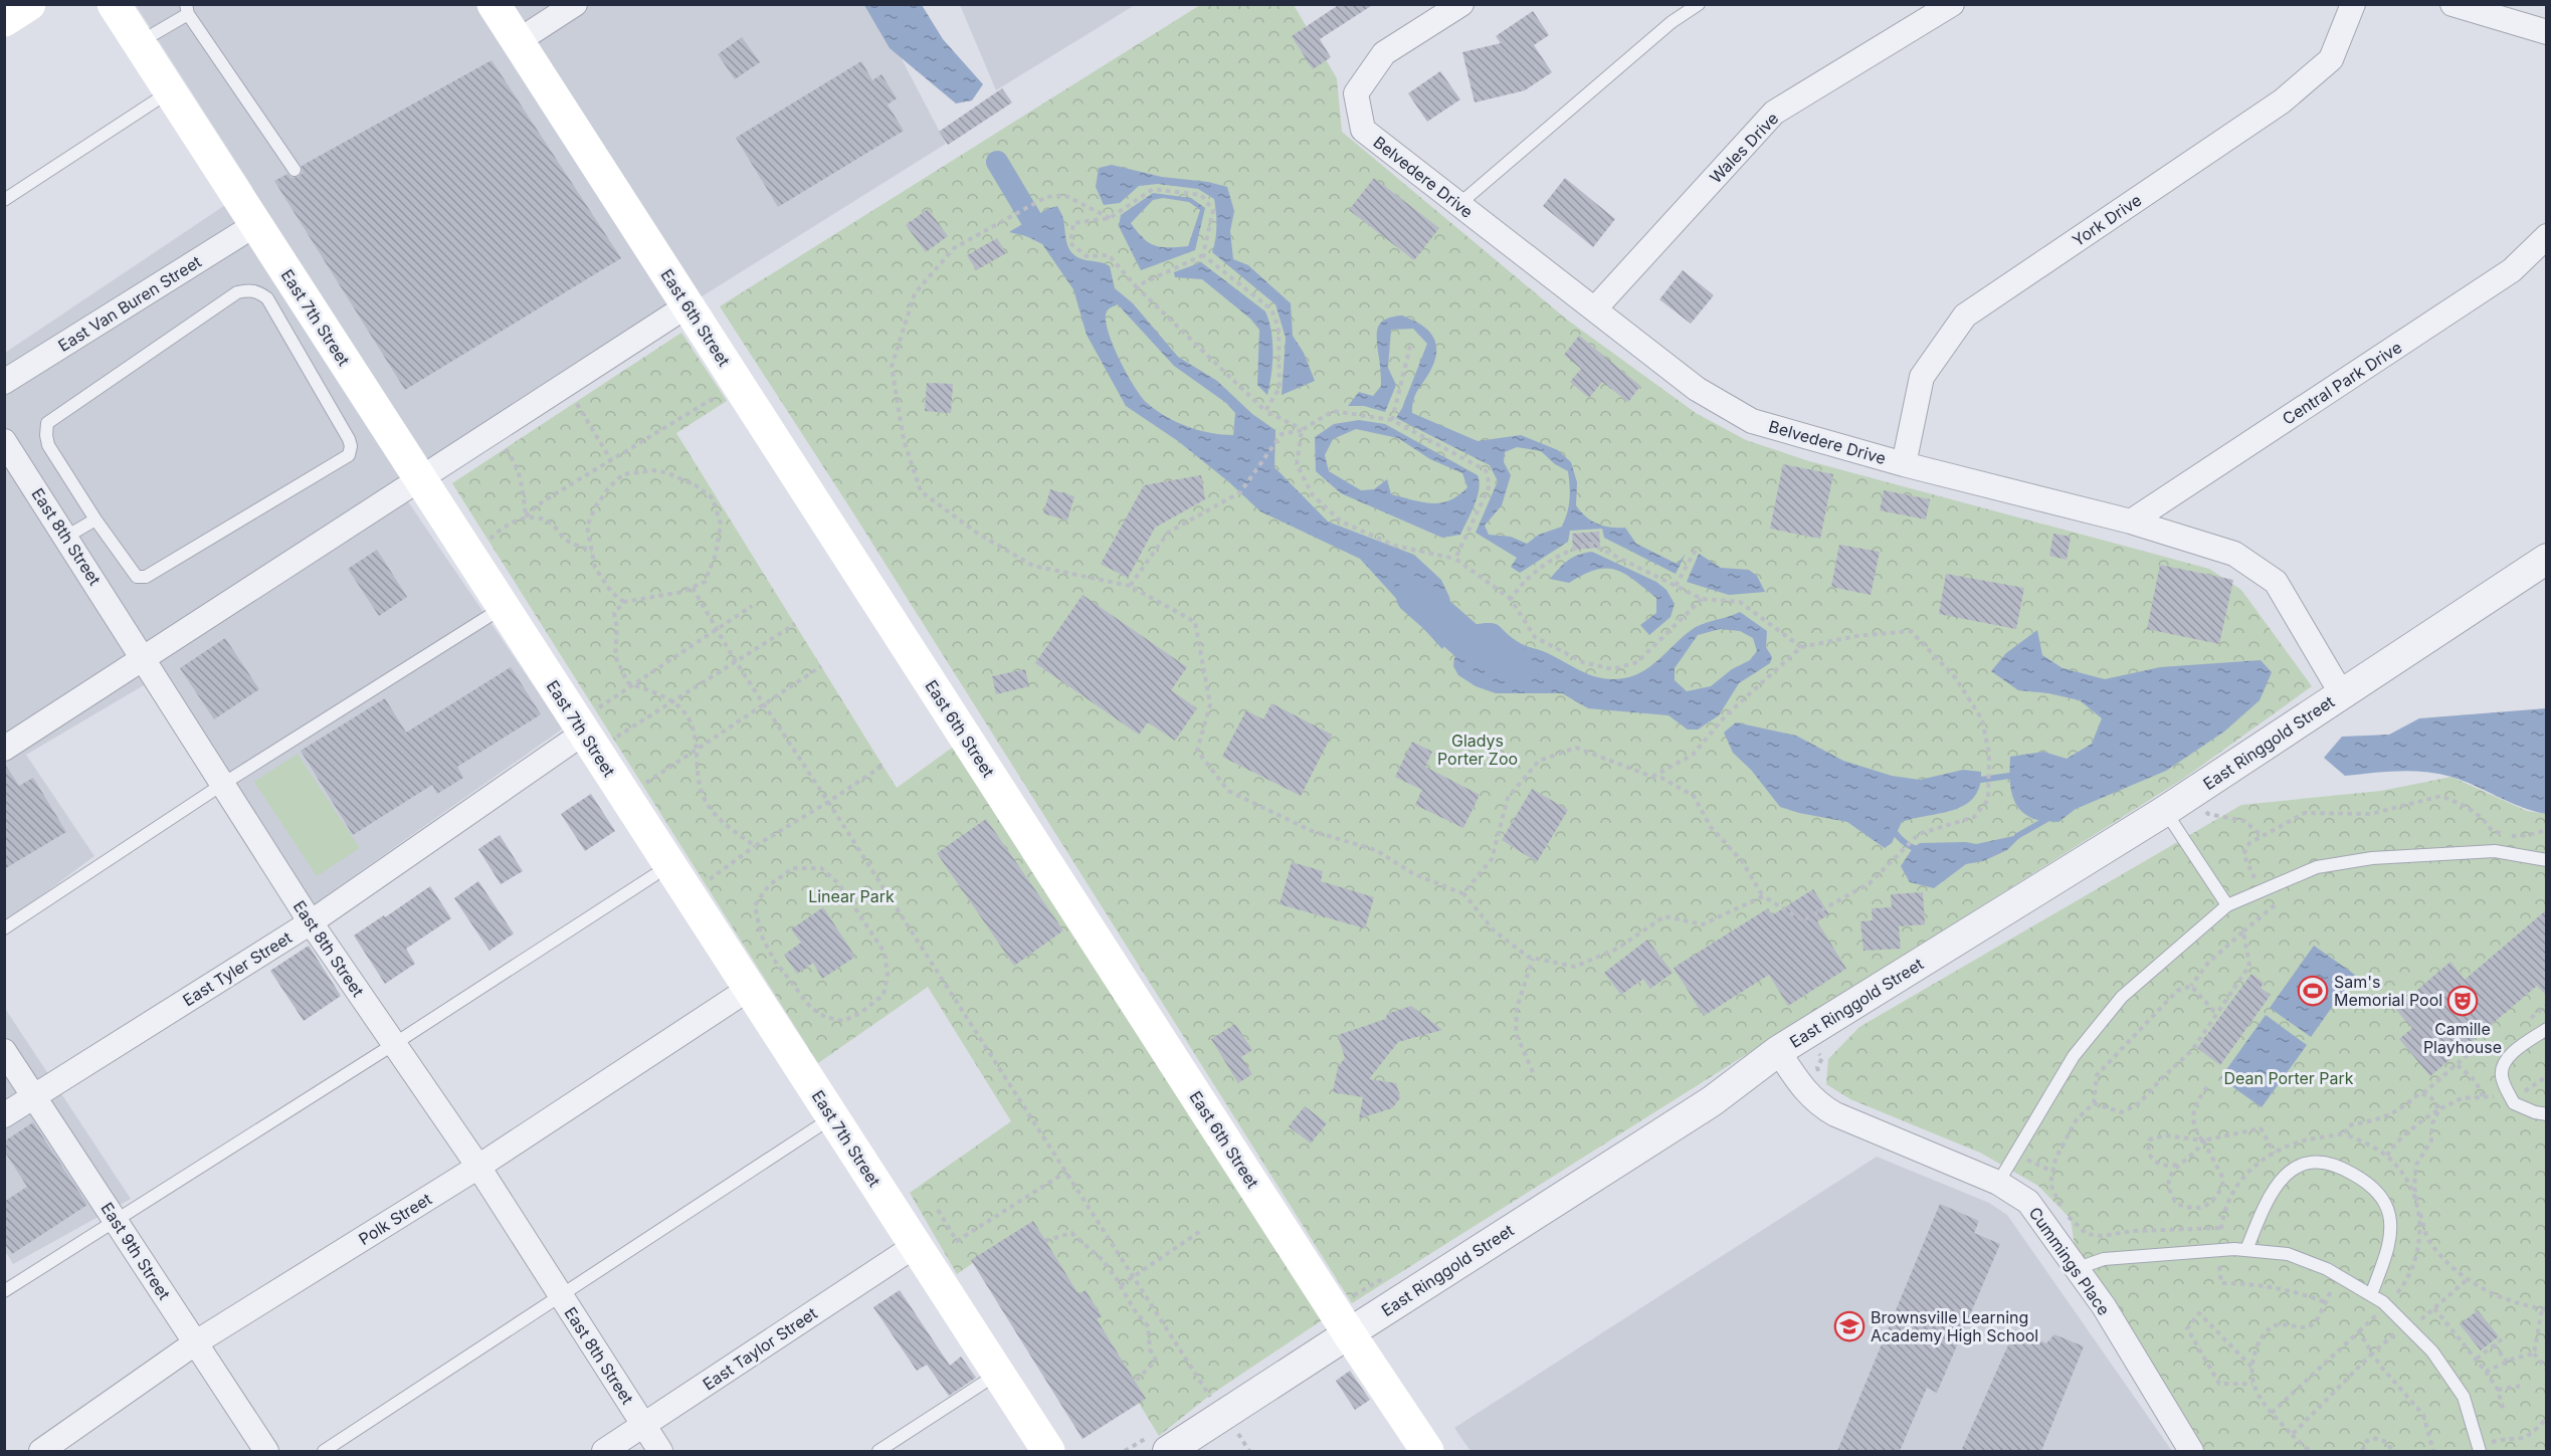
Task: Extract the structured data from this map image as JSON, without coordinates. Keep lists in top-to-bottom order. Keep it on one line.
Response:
{"streets":{"main road":["East 7th Street","East 6th Street"],"street":["Wales Drive","Belvedere Drive","York Drive","East Van Buren Street","Central Park Drive","East 8th Street","East Ringgold Street","East Tyler Street","Polk Street","East 9th Street","Cummings Place","East Taylor Street"]},"crossings":[["Wales Drive","Belvedere Drive"],["Belvedere Drive","York Drive"],["Belvedere Drive","Central Park Drive"],["Belvedere Drive","East Ringgold Street"],["East Van Buren Street","East 7th Street"],["East 7th Street","East Tyler Street"],["East 7th Street","Polk Street"],["East 7th Street","East Taylor Street"],["East 6th Street","East Ringgold Street"],["East 8th Street","East Tyler Street"],["East 8th Street","Polk Street"],["East 8th Street","East Taylor Street"],["East Ringgold Street","Cummings Place"],["East Tyler Street","East 9th Street"],["Polk Street","East 9th Street"]],"parks":["Gladys Porter Zoo","Linear Park","Dean Porter Park"],"places":{"sports":["Sam's Memorial Pool"],"theatre":["Camille Playhouse"],"school or university":["Brownsville Learning Academy High School"]}}
